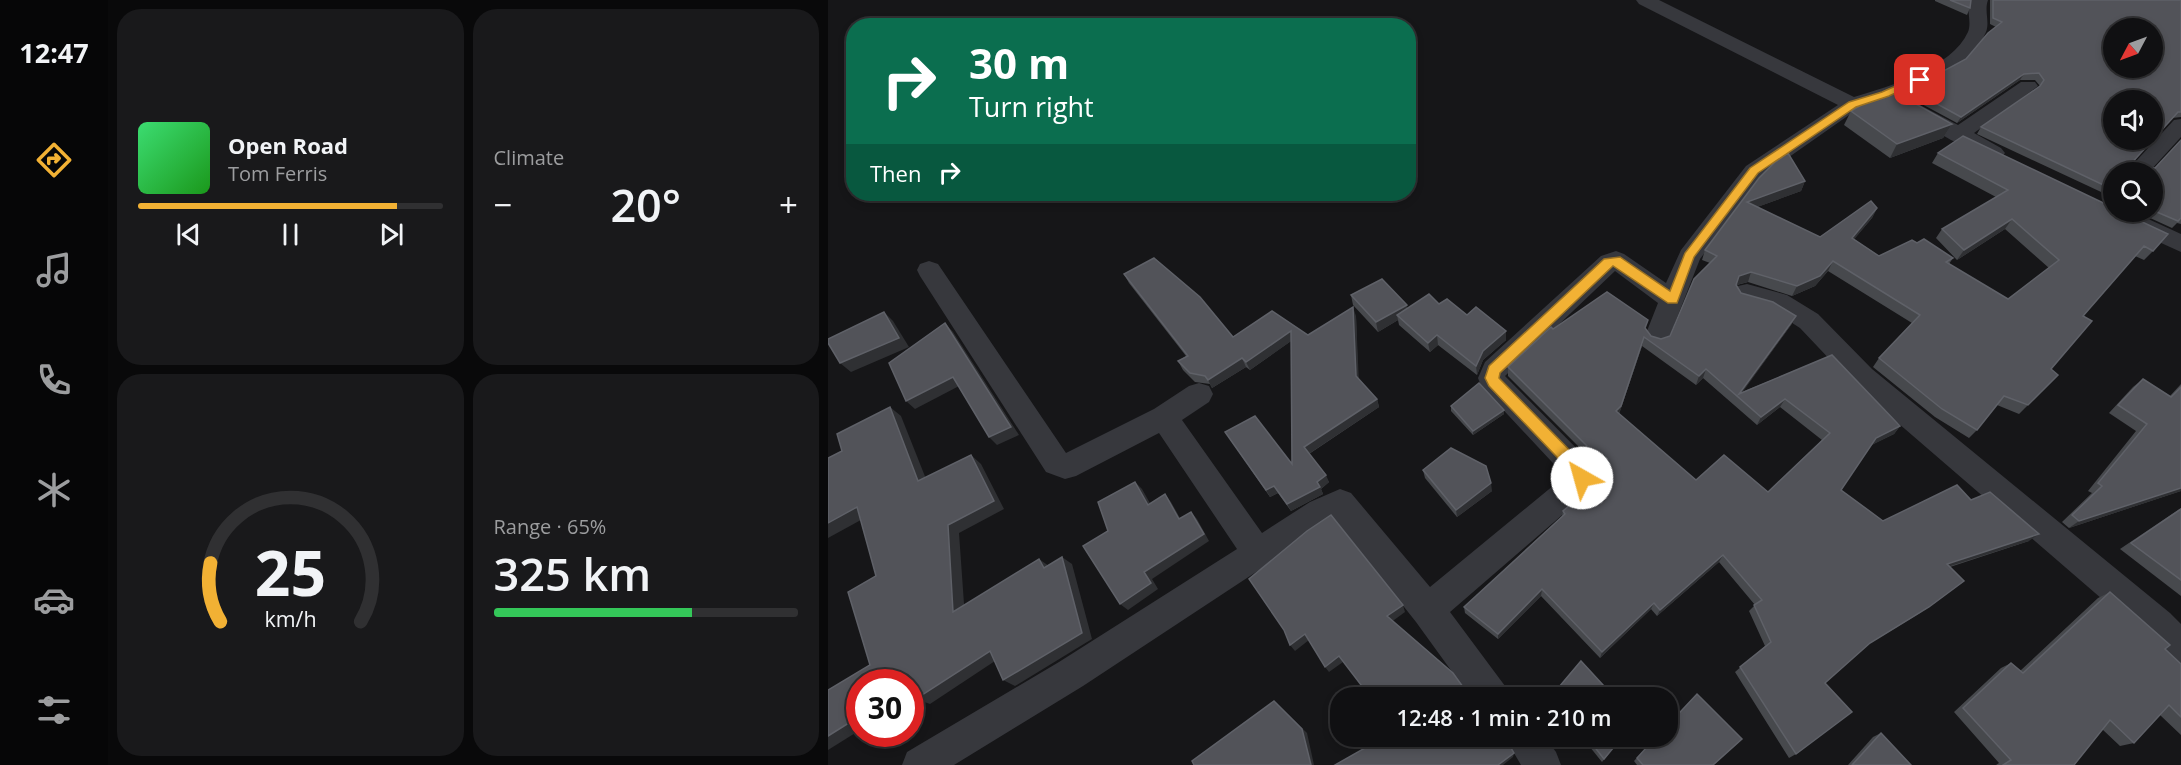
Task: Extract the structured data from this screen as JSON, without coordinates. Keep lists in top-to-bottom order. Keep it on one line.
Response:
{"north":"bottom left","page":{"tabs":"12:47","tile":["Climate",["Range · 65%","325 km"]],"turn":["30 m","Turn right"],"song":["Open Road","Tom Ferris"],"then":"Then","heat":["−","20°","+"],"limit":"30","trip":"12:48 · 1 min · 210 m","gauge":["25","km/h"]}}
